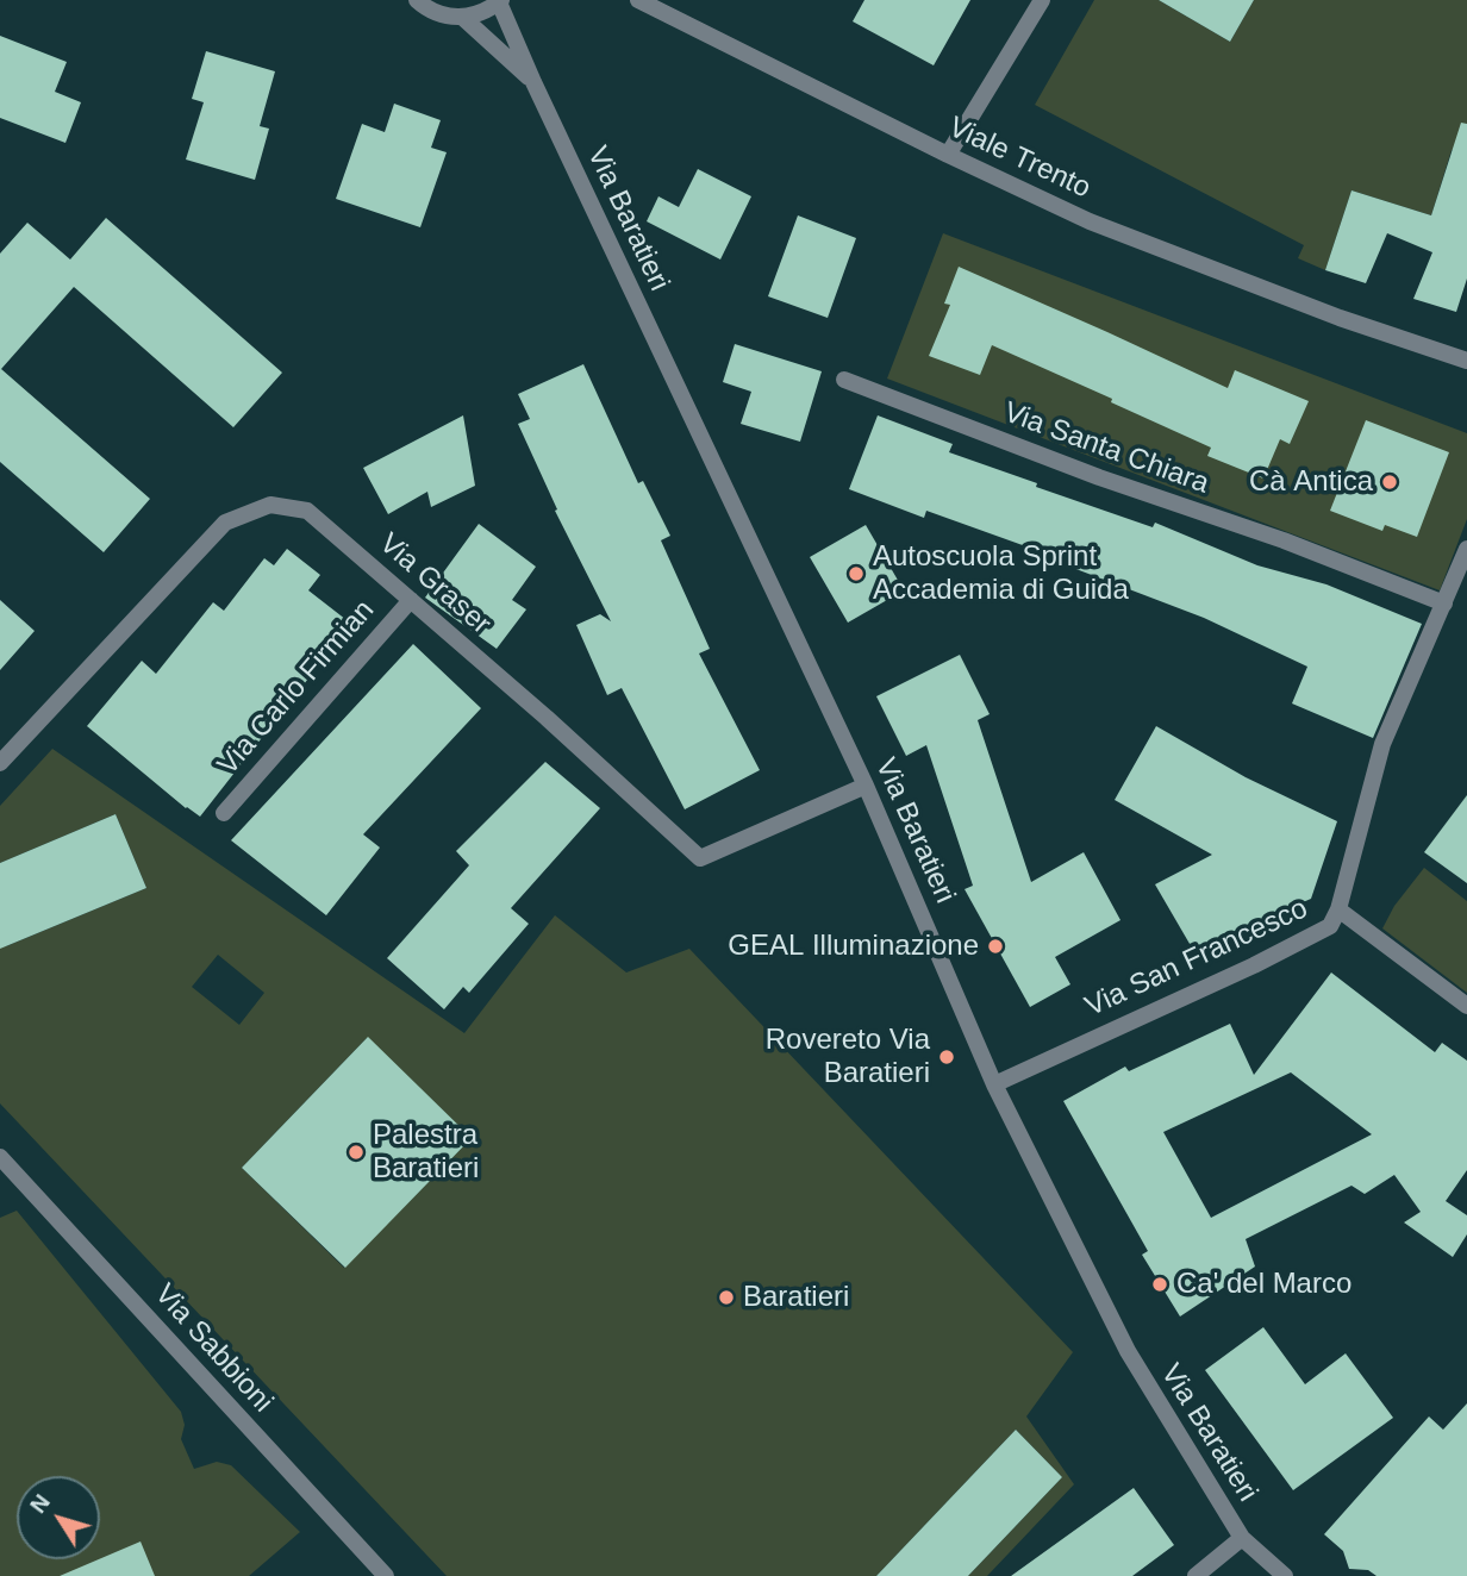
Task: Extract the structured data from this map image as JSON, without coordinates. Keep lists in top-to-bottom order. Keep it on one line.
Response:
{"streets":{"street":["Viale Trento","Via Baratieri","Via Santa Chiara","Via Graser","Via Carlo Firmian","Via San Francesco","Via Sabbioni"]},"crossings":[["Via Baratieri","Via Graser"],["Via Baratieri","Via San Francesco"],["Via Santa Chiara","Via San Francesco"],["Via Graser","Via Carlo Firmian"]],"places":["Cà Antica","Autoscuola Sprint Accademia di Guida","GEAL Illuminazione","Rovereto Via Baratieri","Palestra Baratieri","Ca' del Marco","Baratieri"],"north":"top left"}
